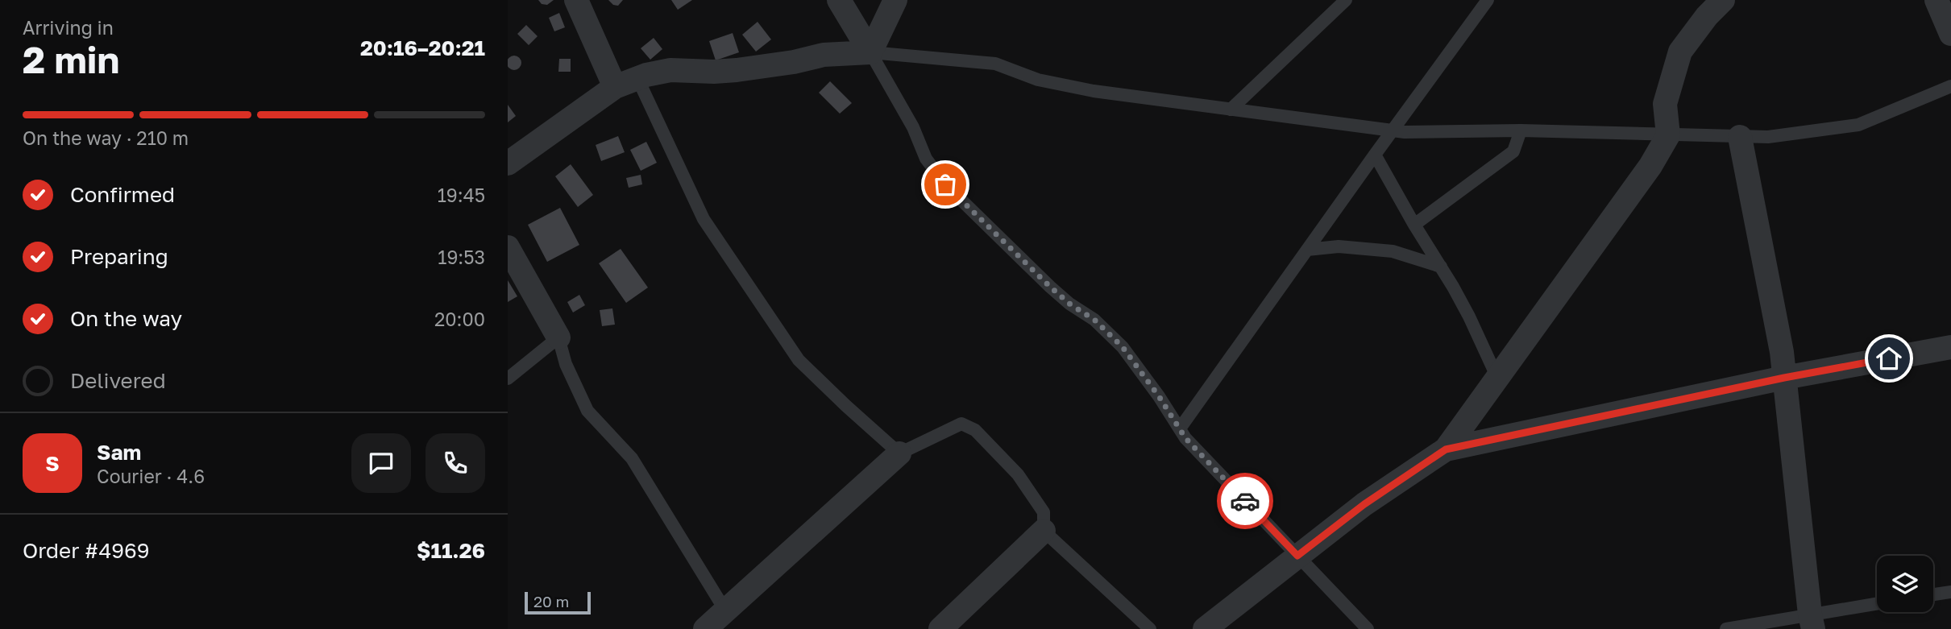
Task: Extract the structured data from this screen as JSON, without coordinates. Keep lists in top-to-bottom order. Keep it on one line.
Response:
{"scale_bar":"20 m","page":{"heading":["2 min","Arriving in","20:16–20:21"],"panel":["Sam","Courier · 4.6","Order #4969","$11.26"],"bar":"On the way · 210 m","list":[["Confirmed","19:45"],["Preparing","19:53"],["On the way","20:00"],"Delivered"],"round":"S","scale":"20 m"}}
